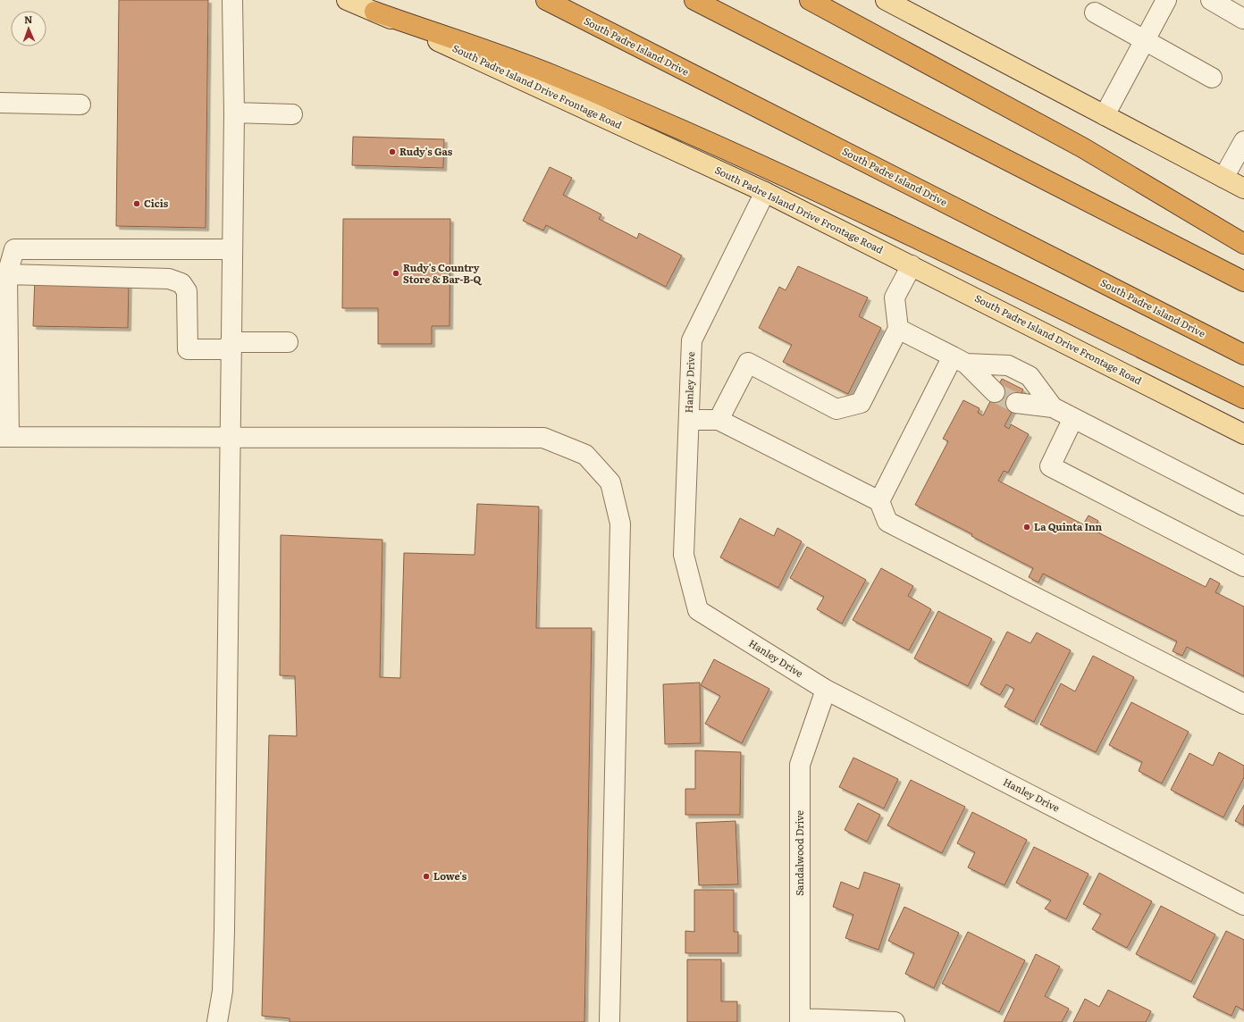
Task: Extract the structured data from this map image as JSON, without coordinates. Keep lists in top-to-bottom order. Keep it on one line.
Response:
{"streets":{"highway":["South Padre Island Drive"],"main road":["South Padre Island Drive Frontage Road"],"street":["Hanley Drive","Sandalwood Drive"]},"crossings":[["South Padre Island Drive Frontage Road","Hanley Drive"],["Hanley Drive","Sandalwood Drive"]],"places":["Rudy's Gas","Cicis","Rudy's Country Store & Bar-B-Q","La Quinta Inn","Lowe's"],"north":"top"}
